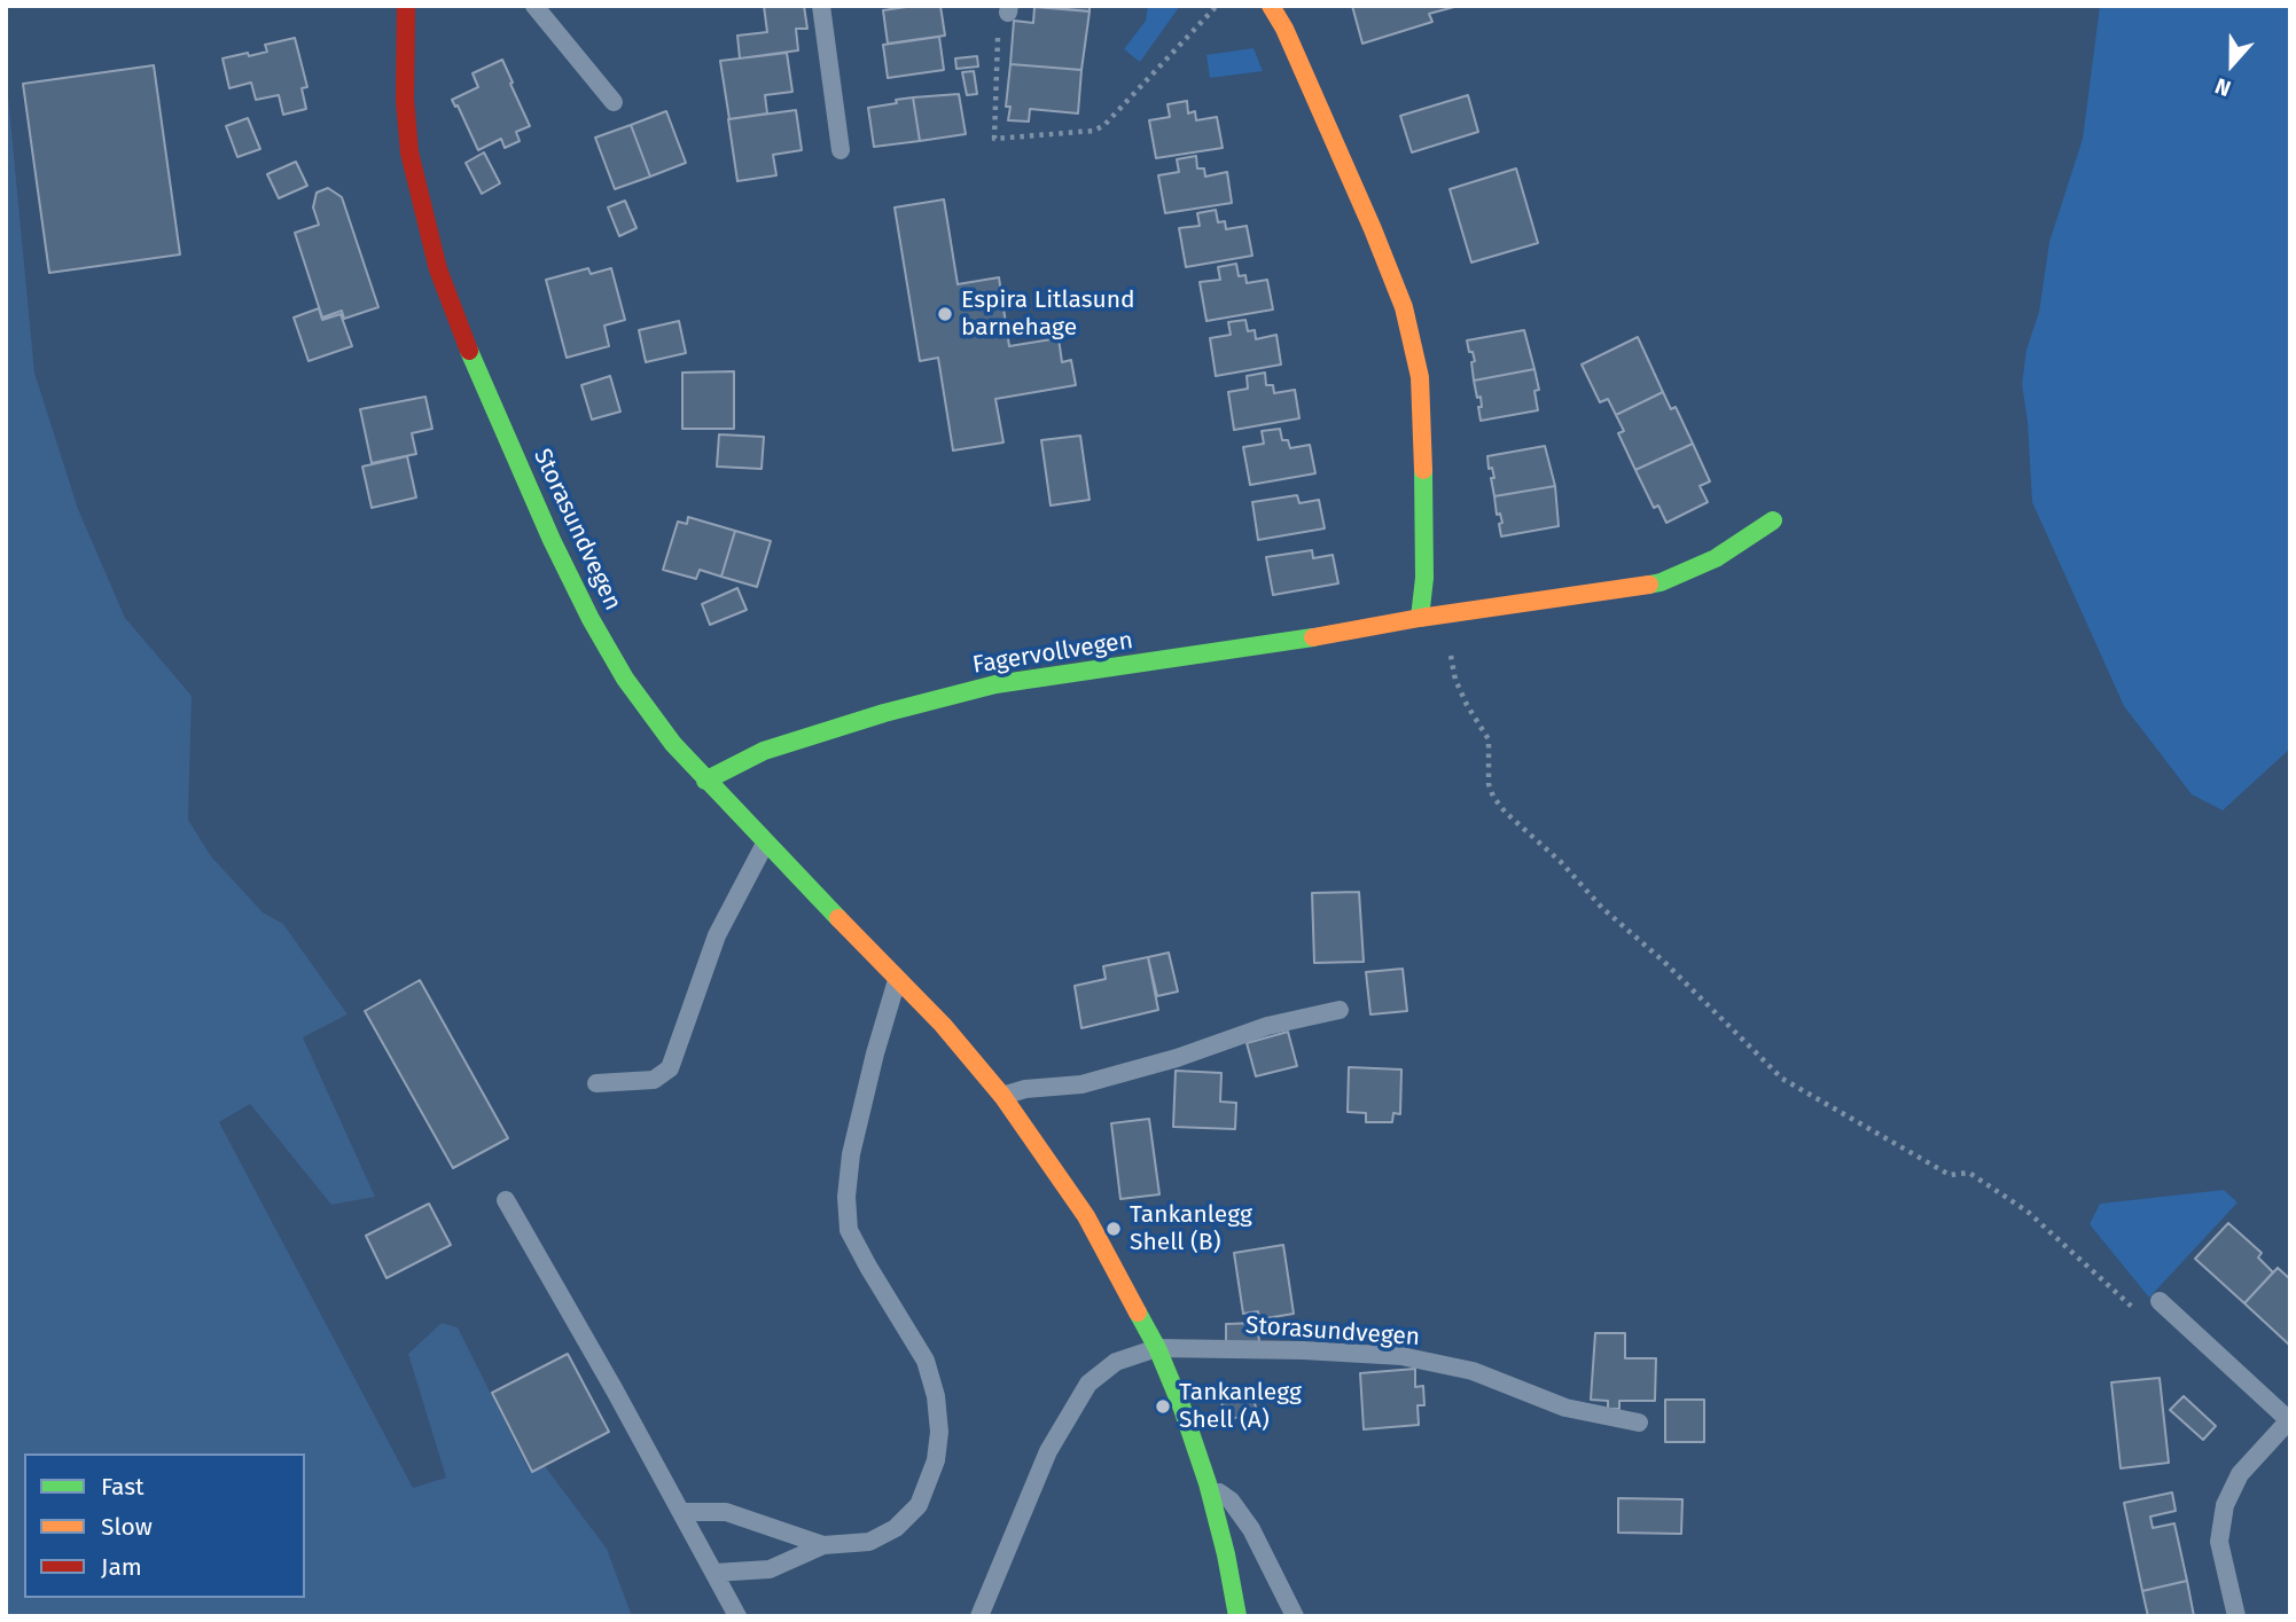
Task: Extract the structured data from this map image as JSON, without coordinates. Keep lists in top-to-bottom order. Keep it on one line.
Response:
{"streets":{"main road":["Storasundvegen","Fagervollvegen"]},"crossings":[["Storasundvegen","Fagervollvegen"]],"places":["Espira Litlasund barnehage","Tankanlegg Shell (B)","Tankanlegg Shell (A)"],"legend":["Fast","Slow","Jam"],"north":"bottom"}
